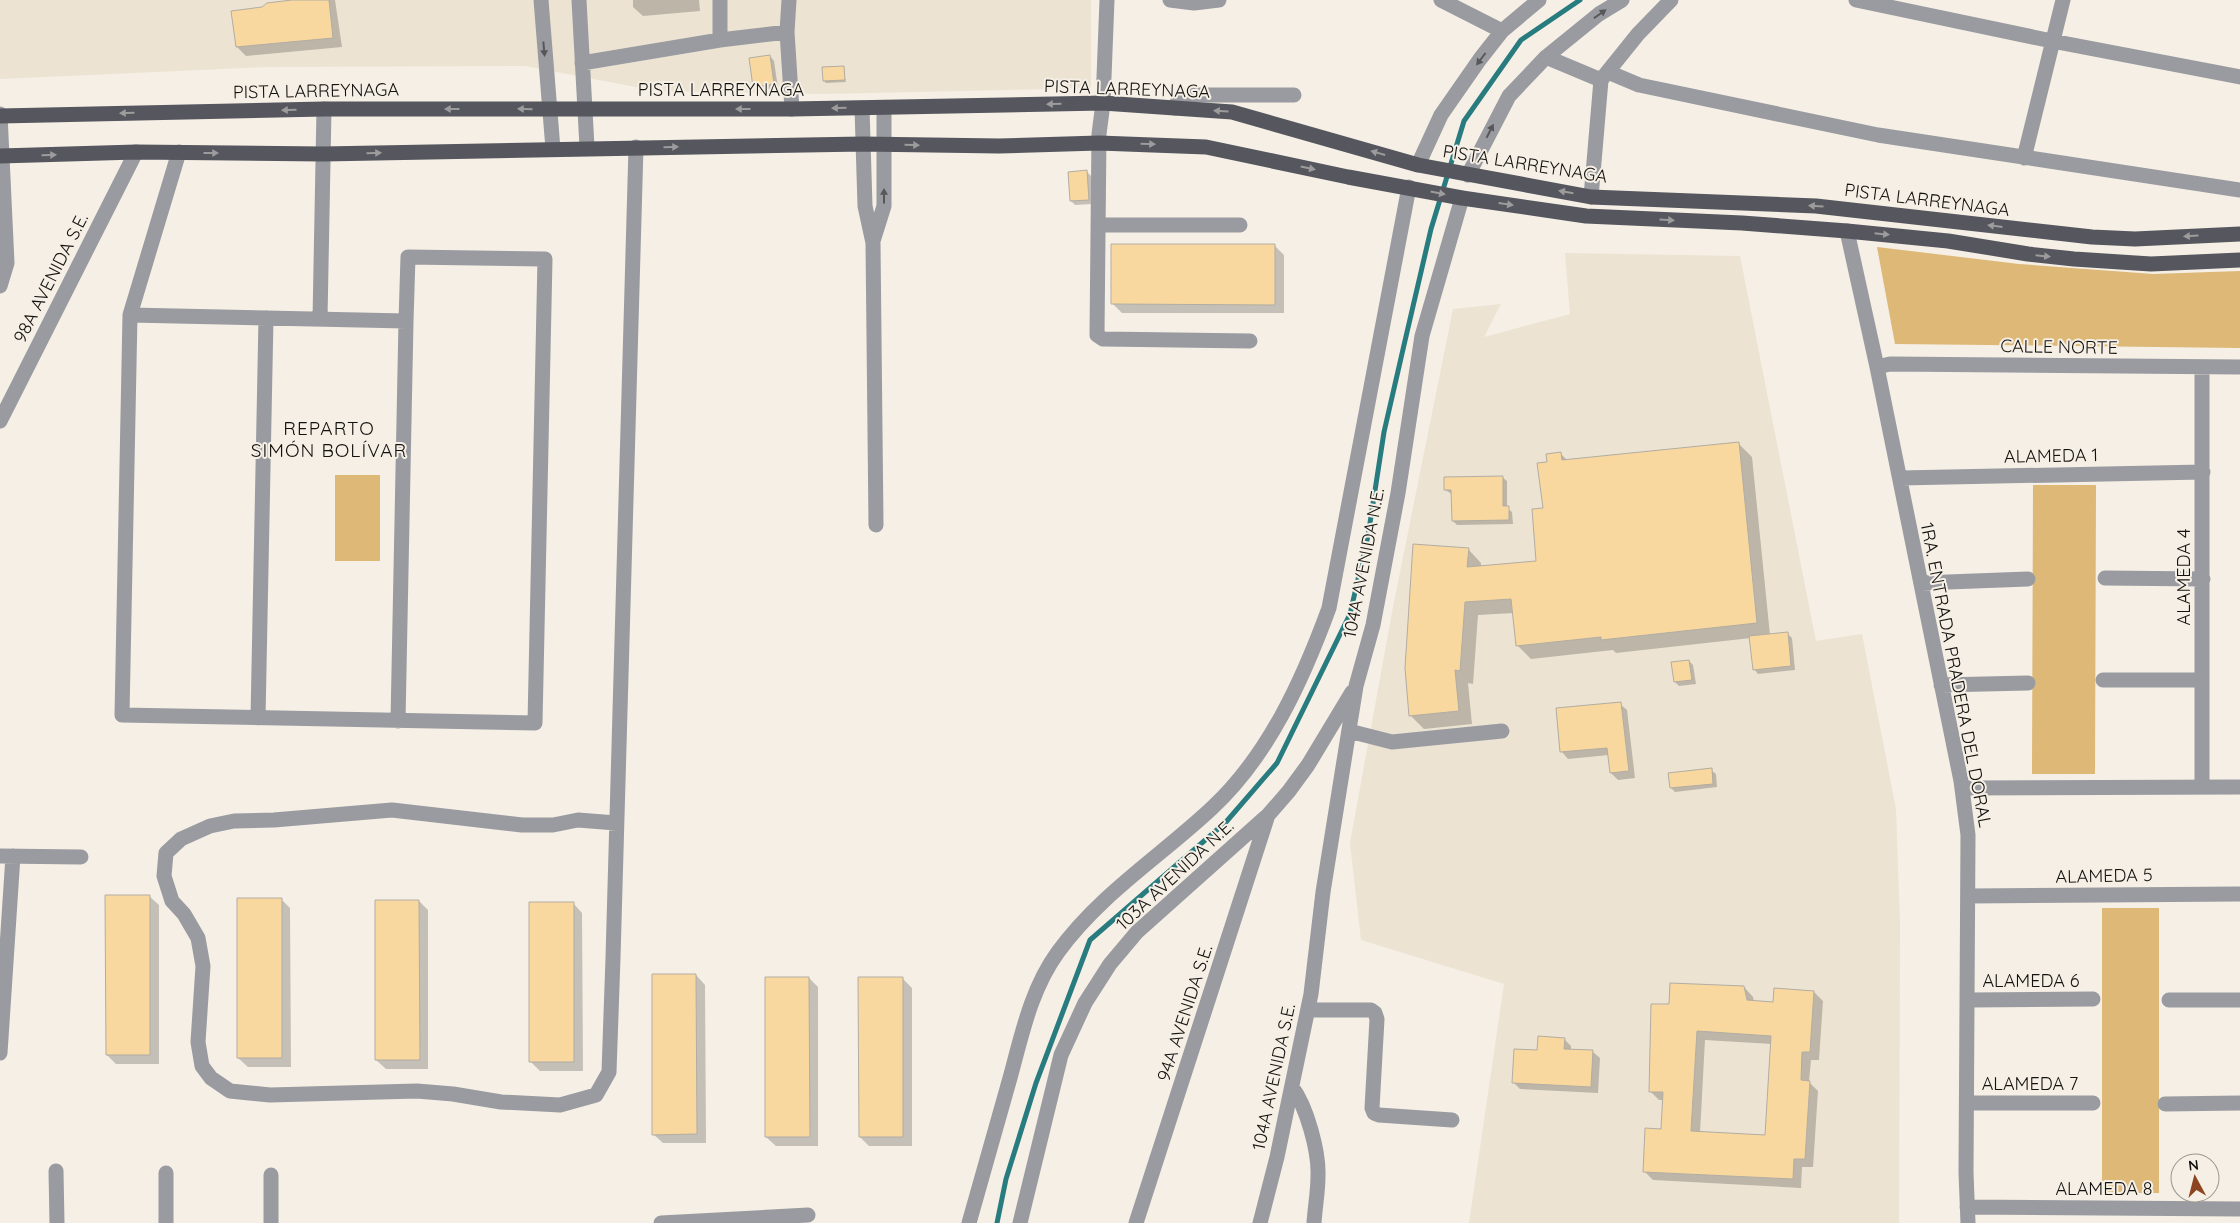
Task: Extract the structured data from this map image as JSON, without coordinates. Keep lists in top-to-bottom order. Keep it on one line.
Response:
{"streets":{"main road":["PISTA LARREYNAGA"],"street":["98A AVENIDA S.E.","CALLE NORTE","ALAMEDA 1","104A AVENIDA N.E.","ALAMEDA 4","1RA. ENTRADA PRADERA DEL DORAL","103A AVENIDA N.E.","ALAMEDA 5","ALAMEDA 6","94A AVENIDA S.E.","104A AVENIDA S.E.","ALAMEDA 7","ALAMEDA 8"]},"crossings":[["CALLE NORTE","ALAMEDA 4"],["CALLE NORTE","1RA. ENTRADA PRADERA DEL DORAL"],["ALAMEDA 1","ALAMEDA 4"],["ALAMEDA 1","1RA. ENTRADA PRADERA DEL DORAL"],["104A AVENIDA N.E.","103A AVENIDA N.E."],["104A AVENIDA N.E.","104A AVENIDA S.E."],["1RA. ENTRADA PRADERA DEL DORAL","ALAMEDA 5"],["1RA. ENTRADA PRADERA DEL DORAL","ALAMEDA 6"],["1RA. ENTRADA PRADERA DEL DORAL","ALAMEDA 7"],["1RA. ENTRADA PRADERA DEL DORAL","ALAMEDA 8"],["103A AVENIDA N.E.","94A AVENIDA S.E."]],"districts":["REPARTO SIMÓN BOLÍVAR"],"north":"top"}
